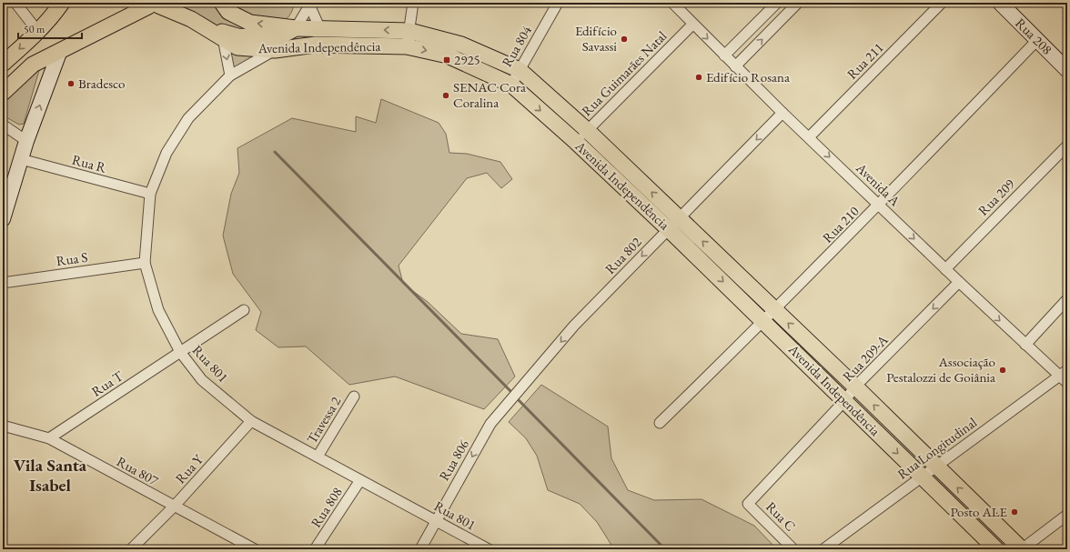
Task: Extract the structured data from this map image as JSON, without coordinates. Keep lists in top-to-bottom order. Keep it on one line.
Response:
{"streets":{"main road":["Avenida Independência"],"street":["Rua 208","Rua 804","Rua 211","Rua Guimarães Natal","Rua R","Avenida A","Rua 209","Rua 210","Rua 802","Rua S","Rua 209-A","Rua 801","Rua T","Travessa 2","Rua Longitudinal","Rua 806","Rua Y","Rua 807","Rua 808","Rua C"]},"crossings":[["Rua 208","Rua 210"],["Rua 804","Avenida Independência"],["Avenida Independência","Rua Guimarães Natal"],["Avenida Independência","Rua 210"],["Avenida Independência","Rua 802"],["Avenida Independência","Rua 209-A"],["Avenida Independência","Rua 801"],["Avenida Independência","Rua Longitudinal"],["Rua 211","Avenida A"],["Rua Guimarães Natal","Avenida A"],["Rua R","Rua 801"],["Avenida A","Rua 209"],["Avenida A","Rua 210"],["Avenida A","Rua 802"],["Avenida A","Rua 209-A"],["Avenida A","Rua Longitudinal"],["Rua 802","Rua 806"],["Rua S","Rua 801"],["Rua 209-A","Rua C"],["Rua 801","Rua T"],["Rua 801","Travessa 2"],["Rua 801","Rua 806"],["Rua 801","Rua Y"],["Rua 801","Rua 808"],["Rua T","Rua 807"],["Rua Y","Rua 807"]],"one_way":["Avenida A","Rua 802","Rua 209-A","Rua 806"],"districts":["Vila Santa Isabel"],"places":{"other":["Edifício Savassi","Edifício Rosana","Bradesco","SENAC Cora Coralina","Associação Pestalozzi de Goiânia","Posto ALE"],"transit":["2925"]},"scale_bar":"50 m"}
